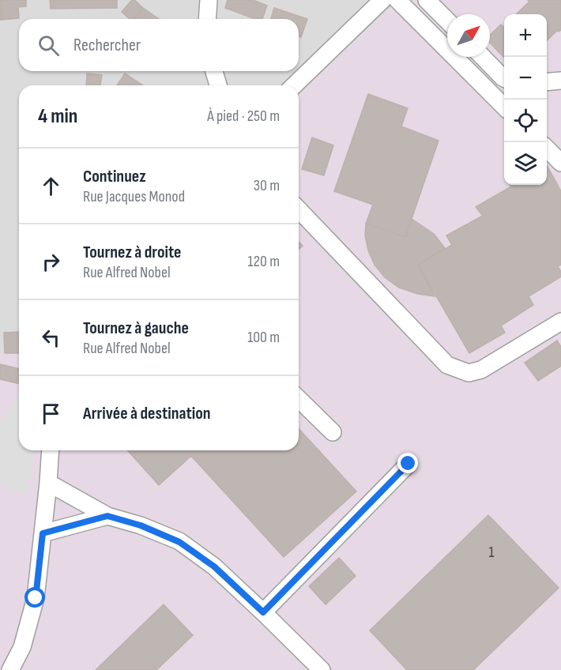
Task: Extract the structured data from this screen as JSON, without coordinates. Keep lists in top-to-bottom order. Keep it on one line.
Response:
{"house_numbers":["1"],"north":"top right","page":{"map_buttons":["+","−"],"search":"Rechercher","heading":["4 min","À pied · 250 m"],"list":[["Continuez","Rue Jacques Monod","30 m"],["Tournez à droite","Rue Alfred Nobel","120 m"],["Tournez à gauche","Rue Alfred Nobel","100 m"],"Arrivée à destination"]}}
